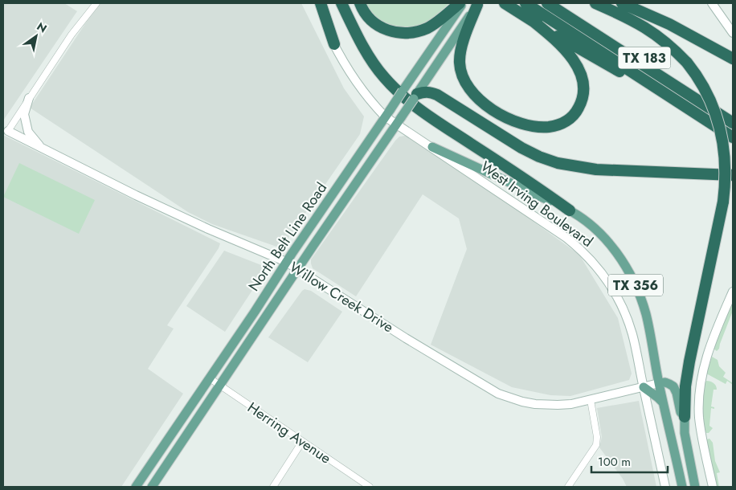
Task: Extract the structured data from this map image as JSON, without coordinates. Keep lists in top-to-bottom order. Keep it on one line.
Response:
{"streets":{"highway":["TX 183"],"main road":["West Irving Boulevard","North Belt Line Road","TX 356"],"street":["Willow Creek Drive","Herring Avenue"]},"crossings":[["West Irving Boulevard","North Belt Line Road"],["West Irving Boulevard","Willow Creek Drive"],["North Belt Line Road","Willow Creek Drive"],["North Belt Line Road","Herring Avenue"]],"scale_bar":"100 m","north":"top right"}
